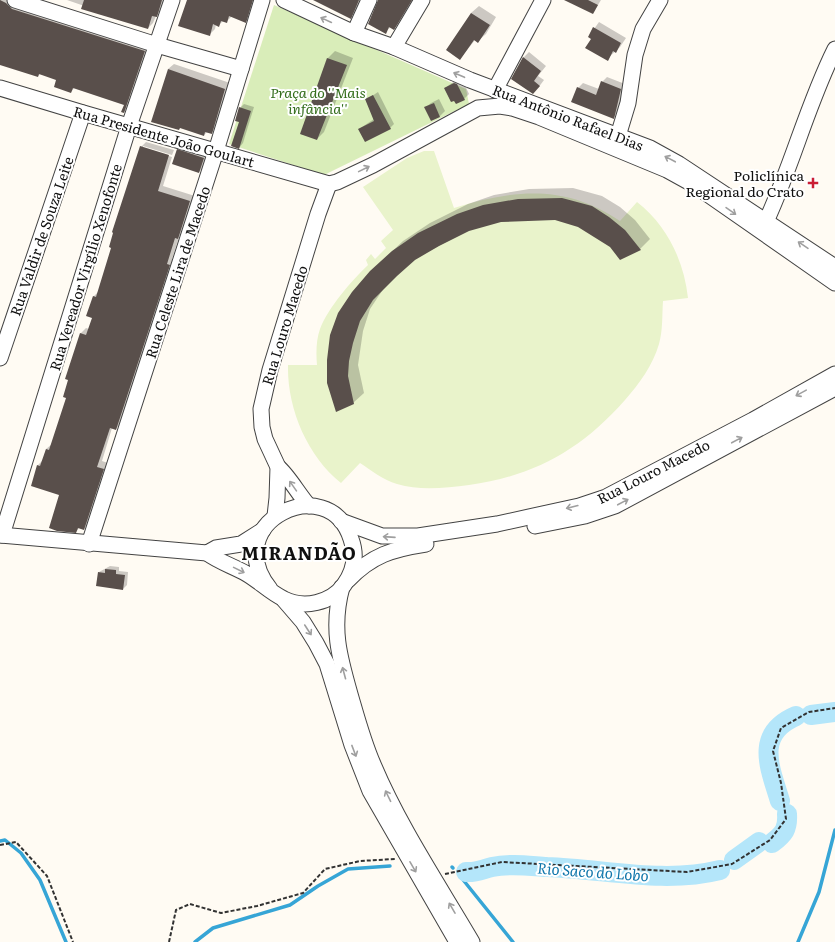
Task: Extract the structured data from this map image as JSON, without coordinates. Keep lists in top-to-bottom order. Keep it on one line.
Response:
{"streets":{"street":["Rua Antônio Rafael Dias","Rua Presidente João Goulart","Rua Valdir de Souza Leite","Rua Vereador Virgílio Xenofonte","Rua Celeste Lira de Macedo","Rua Louro Macedo"]},"crossings":[["Rua Antônio Rafael Dias","Rua Presidente João Goulart"],["Rua Antônio Rafael Dias","Rua Louro Macedo"],["Rua Presidente João Goulart","Rua Valdir de Souza Leite"],["Rua Presidente João Goulart","Rua Vereador Virgílio Xenofonte"],["Rua Presidente João Goulart","Rua Celeste Lira de Macedo"],["Rua Presidente João Goulart","Rua Louro Macedo"]],"districts":["MIRANDÃO"],"water":["Rio Saco do Lobo"],"parks":["Praça do ''Mais infância''"],"places":{"health":["Policlínica Regional do Crato"]}}
